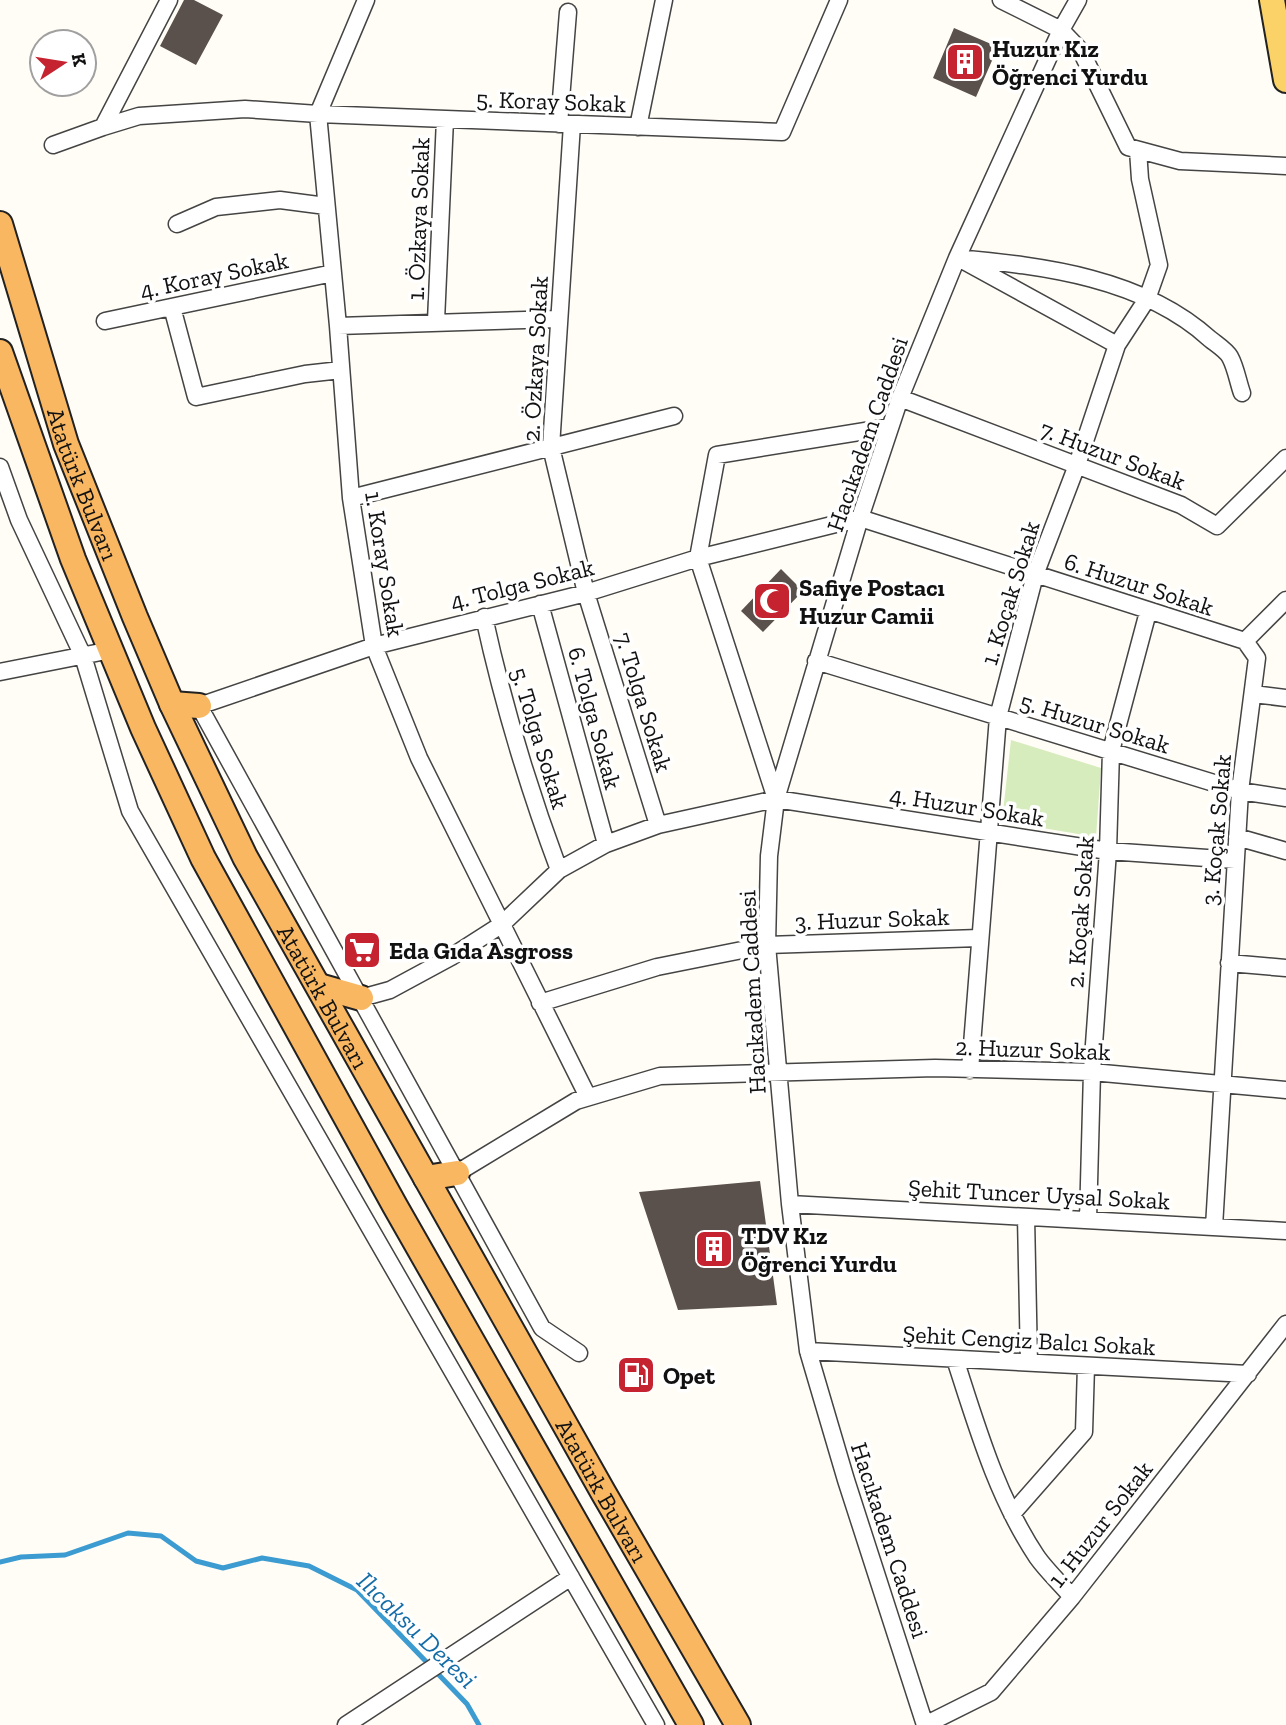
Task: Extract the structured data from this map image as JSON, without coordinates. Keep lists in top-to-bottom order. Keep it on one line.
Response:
{"streets":{"highway":["Atatürk Bulvarı"],"street":["5. Koray Sokak","1. Özkaya Sokak","4. Koray Sokak","2. Özkaya Sokak","Hacıkadem Caddesi","7. Huzur Sokak","1. Koray Sokak","4. Tolga Sokak","6. Huzur Sokak","1. Koçak Sokak","7. Tolga Sokak","6. Tolga Sokak","5. Huzur Sokak","5. Tolga Sokak","4. Huzur Sokak","3. Koçak Sokak","2. Koçak Sokak","3. Huzur Sokak","2. Huzur Sokak","Şehit Tuncer Uysal Sokak","Şehit Cengiz Balcı Sokak","1. Huzur Sokak"]},"crossings":[["5. Koray Sokak","1. Özkaya Sokak"],["5. Koray Sokak","2. Özkaya Sokak"],["5. Koray Sokak","1. Koray Sokak"],["4. Koray Sokak","1. Koray Sokak"],["2. Özkaya Sokak","4. Tolga Sokak"],["2. Özkaya Sokak","7. Tolga Sokak"],["Hacıkadem Caddesi","7. Huzur Sokak"],["Hacıkadem Caddesi","4. Tolga Sokak"],["Hacıkadem Caddesi","6. Huzur Sokak"],["Hacıkadem Caddesi","5. Huzur Sokak"],["Hacıkadem Caddesi","4. Huzur Sokak"],["Hacıkadem Caddesi","3. Huzur Sokak"],["Hacıkadem Caddesi","2. Huzur Sokak"],["Hacıkadem Caddesi","Şehit Tuncer Uysal Sokak"],["Hacıkadem Caddesi","Şehit Cengiz Balcı Sokak"],["Hacıkadem Caddesi","1. Huzur Sokak"],["7. Huzur Sokak","1. Koçak Sokak"],["1. Koray Sokak","4. Tolga Sokak"],["1. Koray Sokak","3. Huzur Sokak"],["1. Koray Sokak","2. Huzur Sokak"],["4. Tolga Sokak","6. Huzur Sokak"],["4. Tolga Sokak","7. Tolga Sokak"],["4. Tolga Sokak","6. Tolga Sokak"],["4. Tolga Sokak","5. Tolga Sokak"],["6. Huzur Sokak","1. Koçak Sokak"],["6. Huzur Sokak","3. Koçak Sokak"],["6. Huzur Sokak","2. Koçak Sokak"],["1. Koçak Sokak","5. Huzur Sokak"],["1. Koçak Sokak","4. Huzur Sokak"],["1. Koçak Sokak","3. Huzur Sokak"],["1. Koçak Sokak","2. Huzur Sokak"],["5. Huzur Sokak","3. Koçak Sokak"],["5. Huzur Sokak","2. Koçak Sokak"],["4. Huzur Sokak","3. Koçak Sokak"],["4. Huzur Sokak","2. Koçak Sokak"],["3. Koçak Sokak","2. Huzur Sokak"],["3. Koçak Sokak","Şehit Tuncer Uysal Sokak"],["2. Koçak Sokak","2. Huzur Sokak"],["2. Koçak Sokak","Şehit Tuncer Uysal Sokak"],["Şehit Cengiz Balcı Sokak","1. Huzur Sokak"]],"water":["Ilıcaksu Deresi"],"places":{"building":["Huzur Kız Öğrenci Yurdu","TDV Kız Öğrenci Yurdu"],"mosque":["Safiye Postacı Huzur Camii"],"supermarket":["Eda Gıda Asgross"],"fuel station":["Opet"]},"north":"right"}
